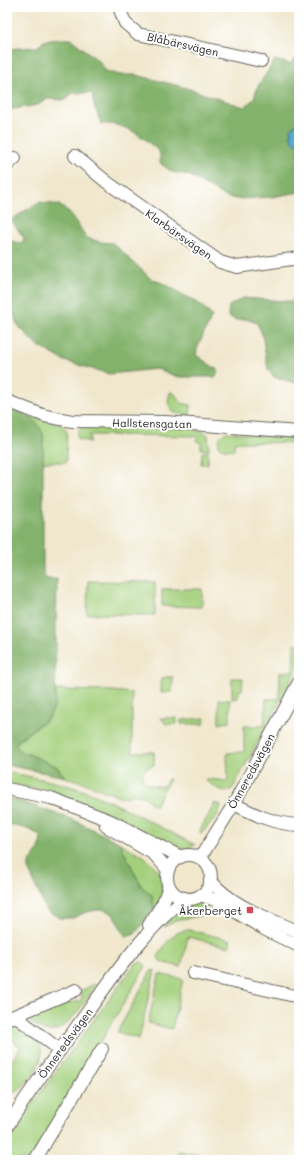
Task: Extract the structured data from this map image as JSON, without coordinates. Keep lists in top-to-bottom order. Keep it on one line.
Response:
{"streets":{"street":["Blåbärsvägen","Klarbärsvägen","Hallstensgatan","Önneredsvägen"]},"places":{"transit":["Åkerberget"]}}
